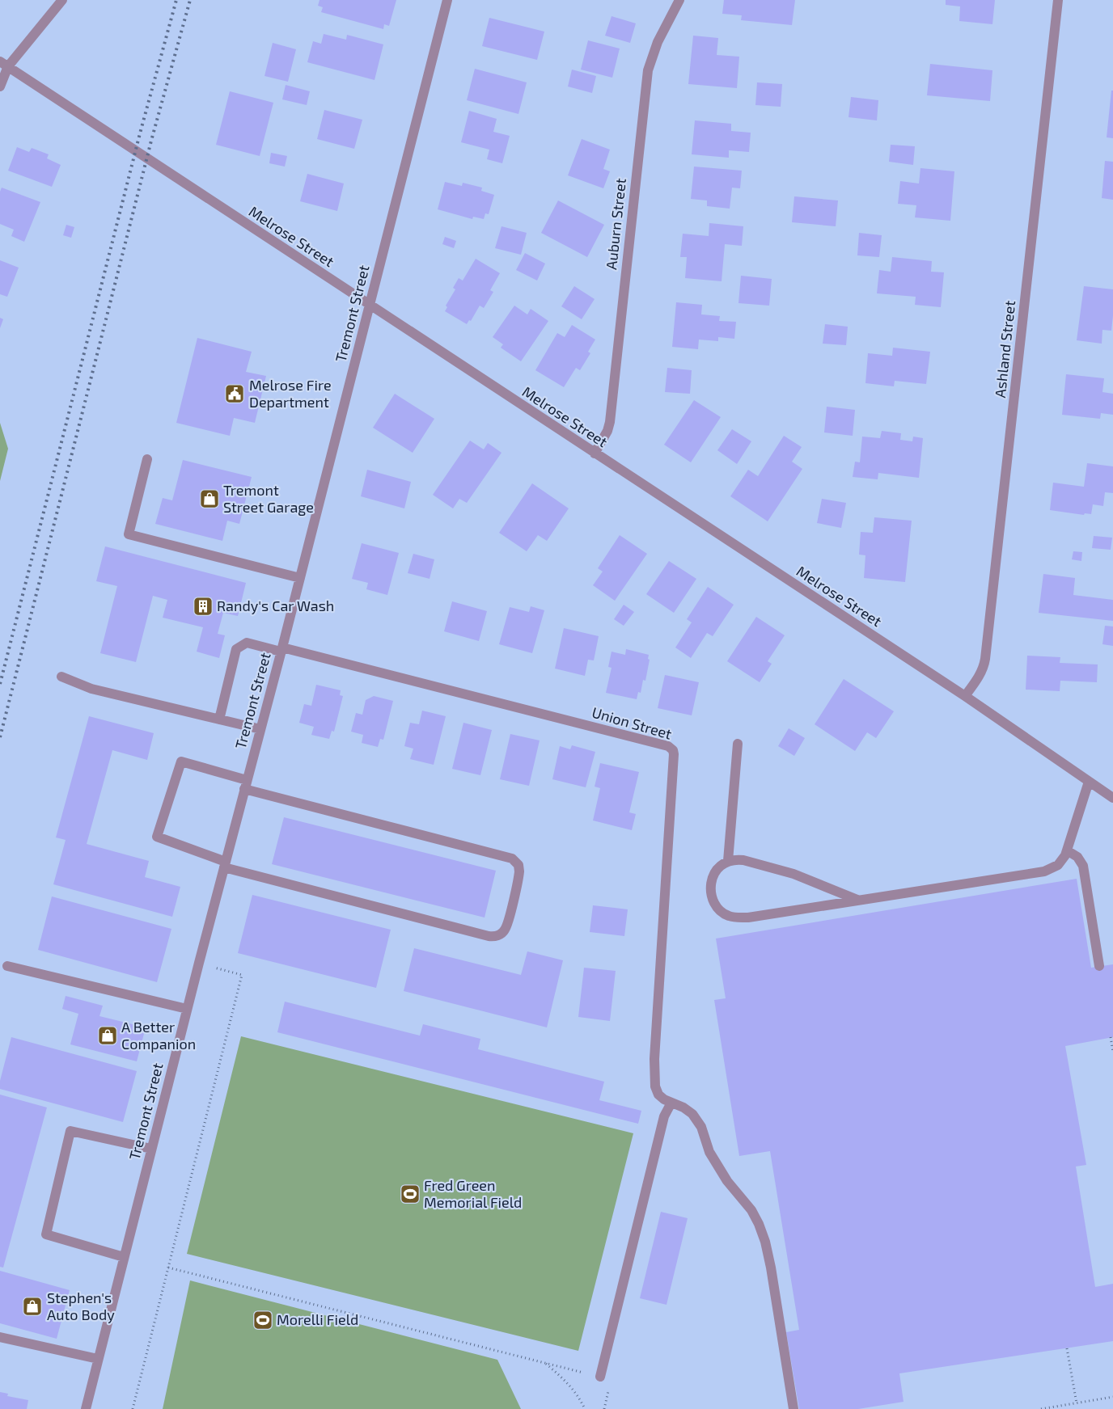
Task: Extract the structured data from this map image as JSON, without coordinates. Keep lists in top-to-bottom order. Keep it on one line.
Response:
{"streets":{"street":["Auburn Street","Melrose Street","Tremont Street","Ashland Street","Union Street"]},"crossings":[["Auburn Street","Melrose Street"],["Melrose Street","Tremont Street"],["Melrose Street","Ashland Street"],["Tremont Street","Union Street"]],"places":{"public building":["Melrose Fire Department"],"shop":["Tremont Street Garage","A Better Companion","Stephen's Auto Body"],"building":["Randy's Car Wash"],"sports":["Fred Green Memorial Field","Morelli Field"]}}
